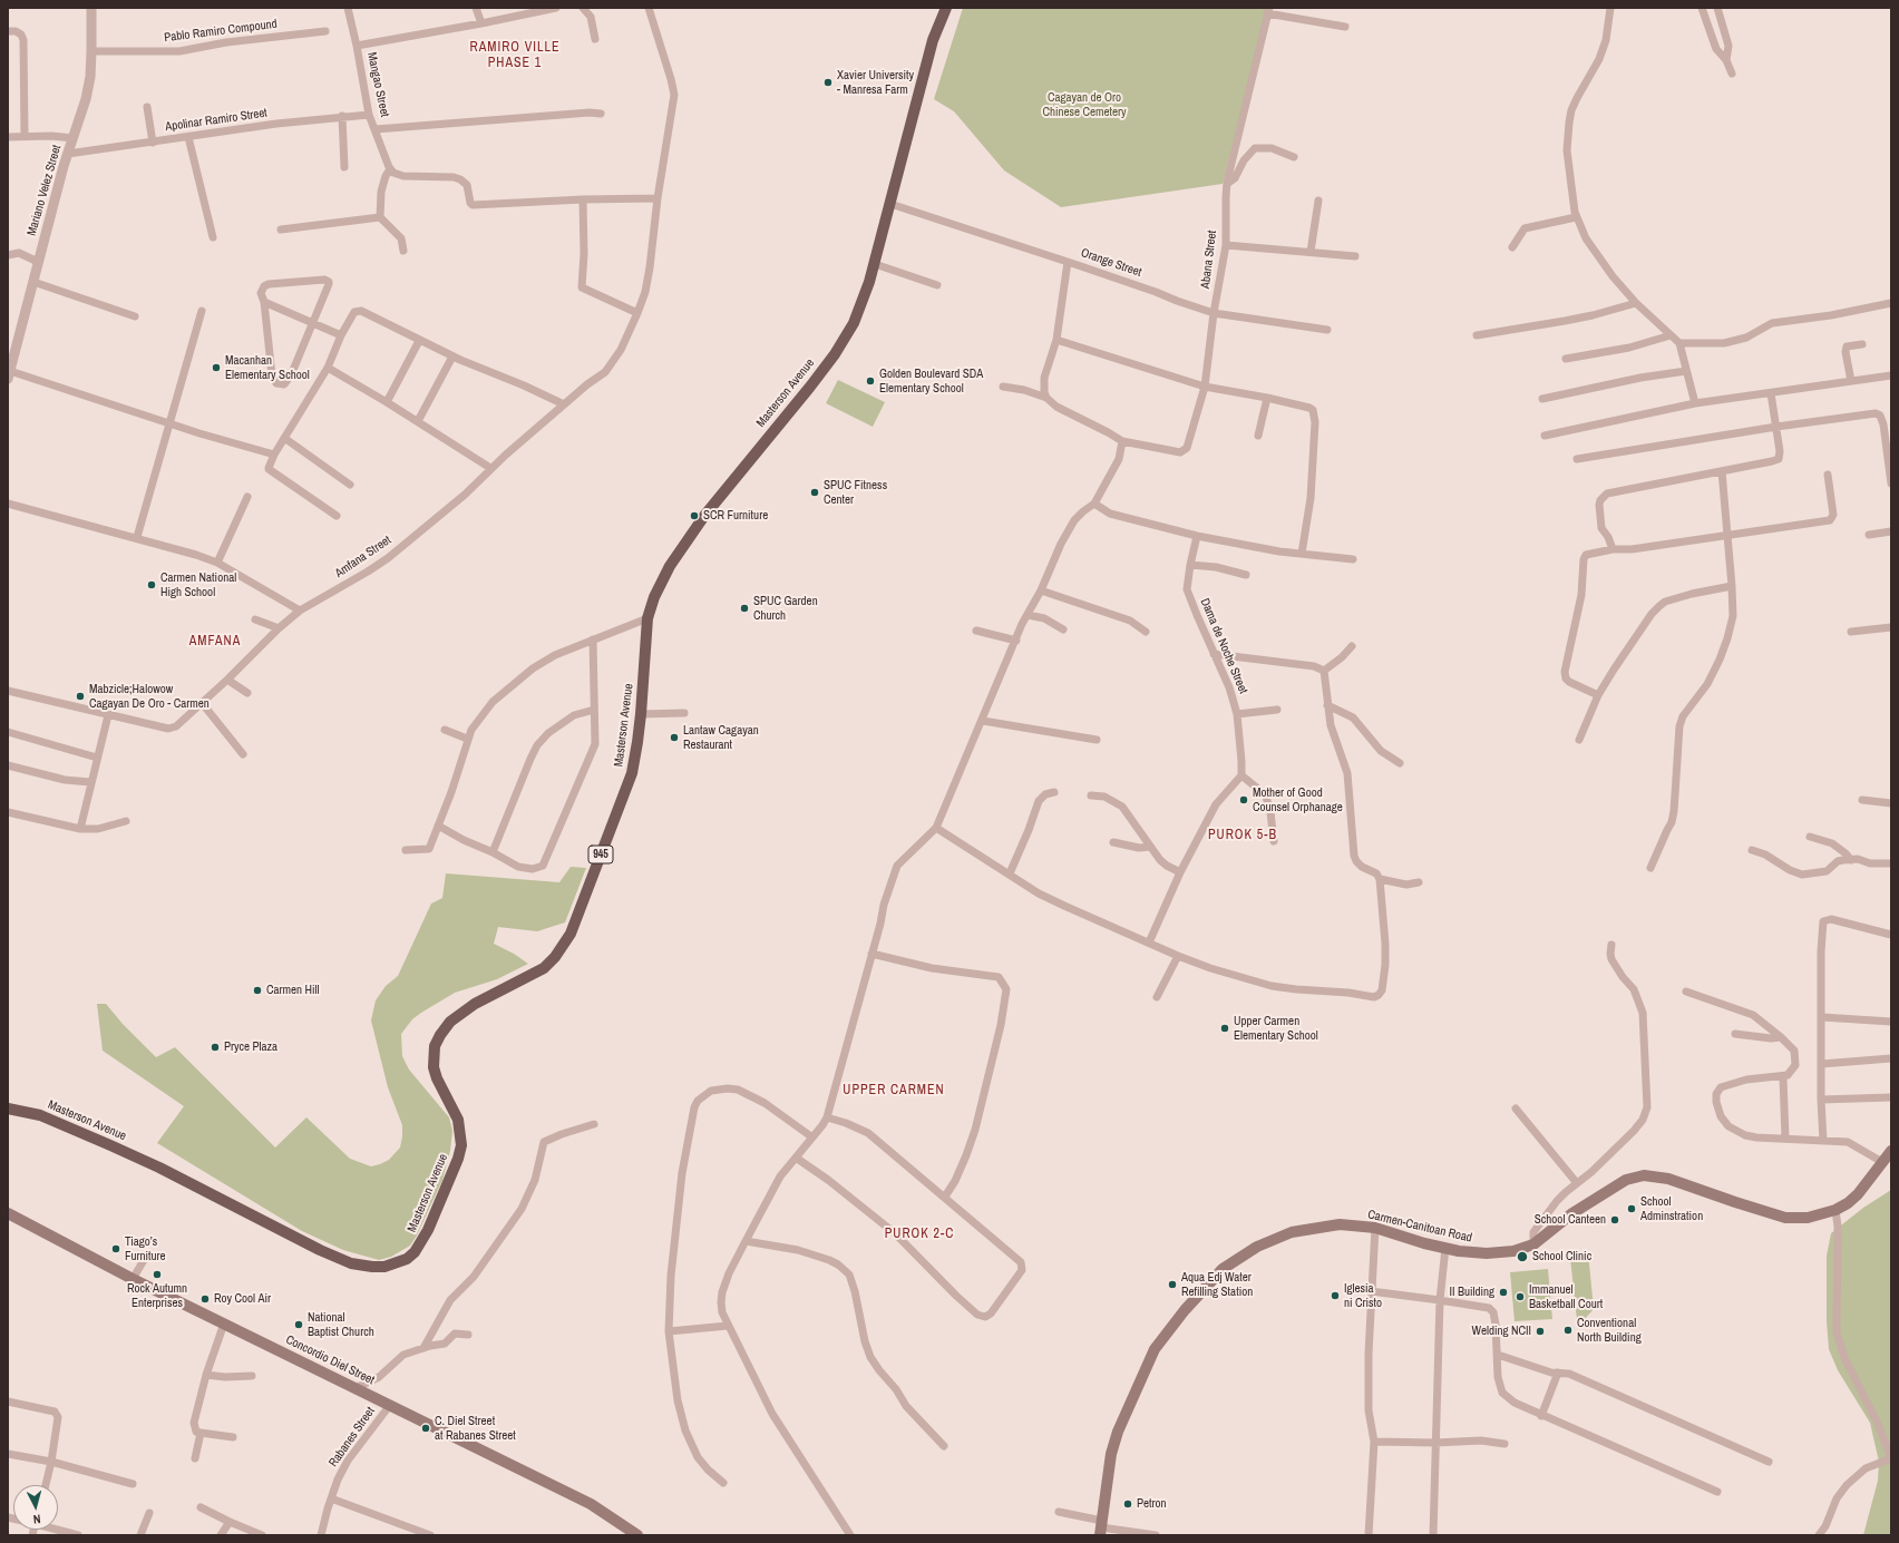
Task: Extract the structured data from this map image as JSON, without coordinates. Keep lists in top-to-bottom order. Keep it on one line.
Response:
{"streets":{"main road":["Masterson Avenue","945","Carmen-Canitoan Road","Concordio Diel Street"],"street":["Pablo Ramiro Compound","Mangao Street","Apolinar Ramiro Street","Mariano Velez Street","Abana Street","Orange Street","Amfana Street","Dama de Noche Street","Rabanes Street"]},"crossings":[["Pablo Ramiro Compound","Mariano Velez Street"],["Mangao Street","Apolinar Ramiro Street"],["Apolinar Ramiro Street","Mariano Velez Street"],["Abana Street","Orange Street"],["Orange Street","Masterson Avenue"],["Concordio Diel Street","Rabanes Street"]],"districts":["RAMIRO VILLE PHASE 1","AMFANA","PUROK 5-B","UPPER CARMEN","PUROK 2-C"],"parks":["Cagayan de Oro Chinese Cemetery"],"places":["Xavier University - Manresa Farm","Macanhan Elementary School","Golden Boulevard SDA Elementary School","SPUC Fitness Center","SCR Furniture","Carmen National High School","SPUC Garden Church","Mabzicle;Halowow Cagayan De Oro - Carmen","Lantaw Cagayan Restaurant","Mother of Good Counsel Orphanage","Carmen Hill","Upper Carmen Elementary School","Pryce Plaza","School Adminstration","School Canteen","Tiago’s Furniture","School Clinic","Rock Autumn Enterprises","Aqua Edj Water Refilling Station","II Building","Iglesia ni Cristo","Immanuel Basketball Court","Roy Cool Air","National Baptist Church","Conventional North Building","Welding NCII","C. Diel Street at Rabanes Street","Petron"],"north":"bottom"}
